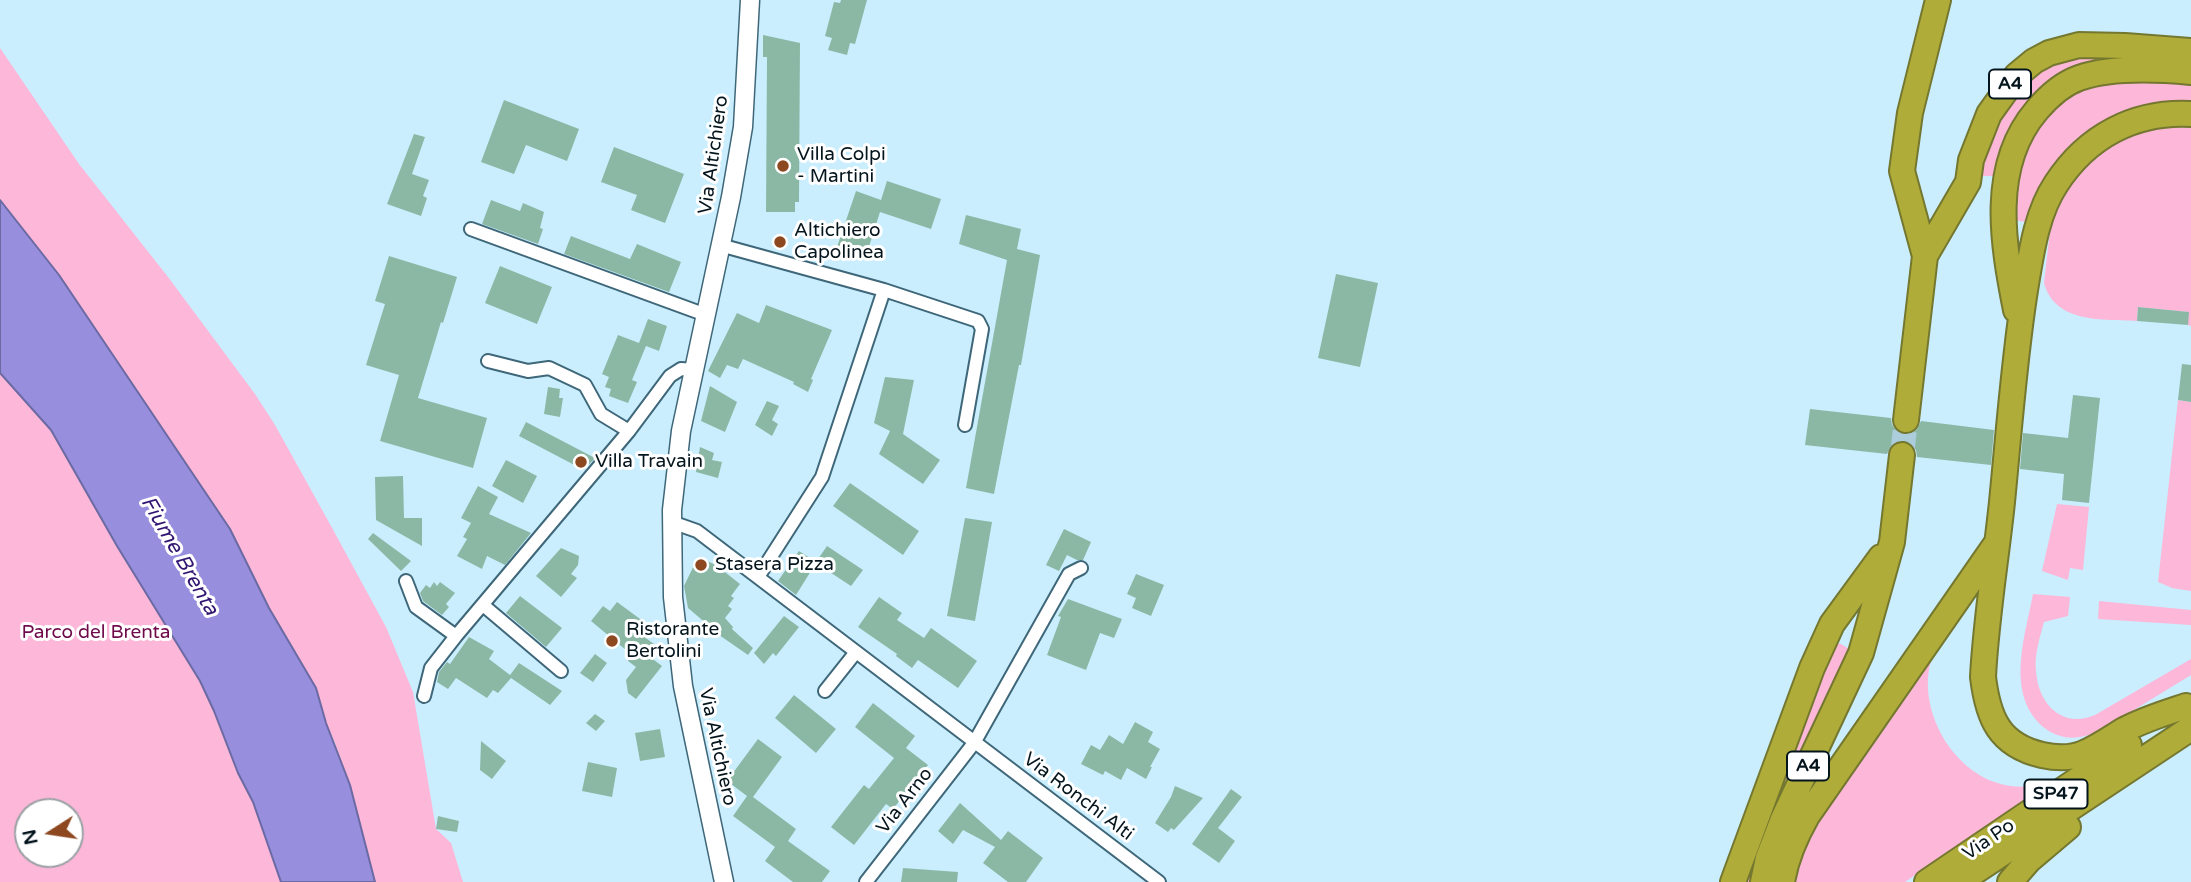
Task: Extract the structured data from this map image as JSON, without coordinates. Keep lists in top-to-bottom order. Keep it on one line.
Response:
{"streets":{"highway":["A4","SP47","Via Po"],"street":["Via Altichiero","Via Ronchi Alti","Via Arno"]},"crossings":[["Via Altichiero","Via Ronchi Alti"],["Via Ronchi Alti","Via Arno"]],"water":["Fiume Brenta"],"parks":["Parco del Brenta"],"places":["Villa Colpi - Martini","Altichiero Capolinea","Villa Travain","Stasera Pizza","Ristorante Bertolini"],"north":"left"}
